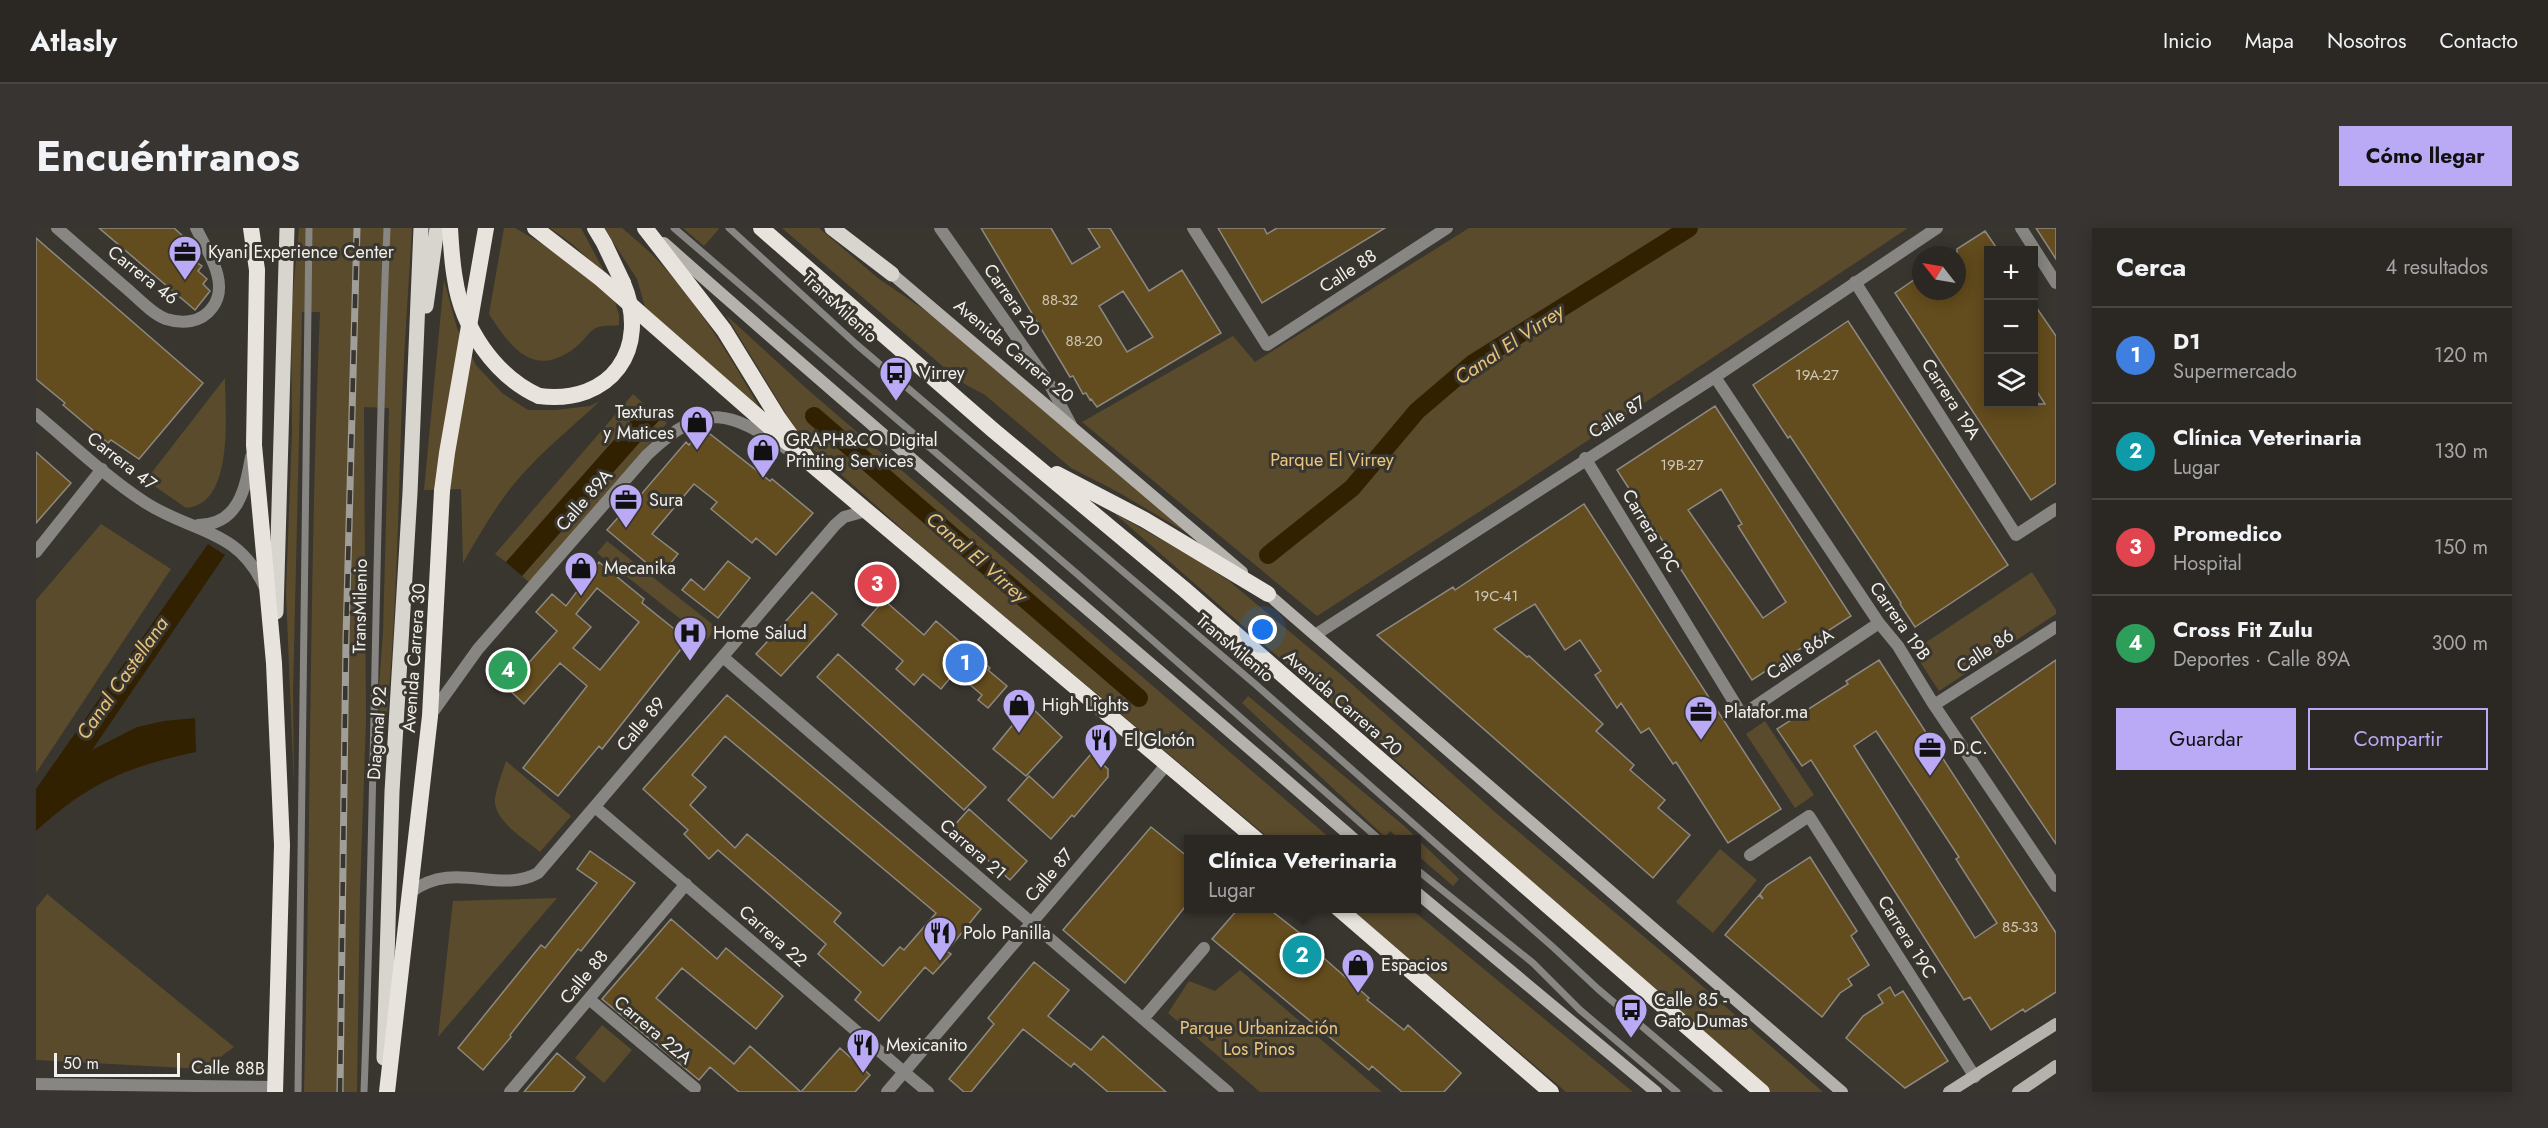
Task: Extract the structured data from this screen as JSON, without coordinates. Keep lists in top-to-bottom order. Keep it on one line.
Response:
{"streets":{"highway":["Avenida Carrera 20","Avenida Carrera 30"],"main road":["Diagonal 92"],"street":["Calle 88","Carrera 46","Carrera 20","Carrera 19A","Calle 87","Carrera 47","Calle 89A","Carrera 19C","Carrera 19B","Calle 86","Calle 86A","Calle 89","Carrera 21","Carrera 22","Carrera 22A","Calle 88B"],"lane":["TransMilenio"]},"crossings":[["Calle 88","Carrera 22"],["Calle 88","Carrera 22A"],["Carrera 20","Avenida Carrera 20"],["Avenida Carrera 20","Calle 87"],["Carrera 19A","Calle 87"],["Calle 87","Carrera 19C"],["Calle 87","Carrera 19B"],["Calle 87","Carrera 21"],["Calle 87","Carrera 22"],["Calle 89A","Avenida Carrera 30"],["Carrera 19C","Calle 86A"],["Carrera 19B","Calle 86"],["Carrera 19B","Calle 86A"],["Avenida Carrera 30","Calle 89"],["Avenida Carrera 30","Diagonal 92"],["Calle 89","Carrera 21"],["Calle 89","Carrera 22"]],"water":["Canal El Virrey","Canal Castellana"],"parks":["Parque El Virrey","Parque Urbanización Los Pinos"],"places":{"office":["Kyani Experience Center","Sura","Platafor.ma","D.C."],"bus stop":["Virrey","Calle 85 - Gato Dumas"],"shop":["Texturas y Matices","GRAPH&CO Digital Printing Services","Mecanika","High Lights","Espacios"],"hospital":["Home Salud"],"restaurant":["El Glotón","Polo Panilla","Mexicanito"]},"house_numbers":["88-32","88-20","19A-27","19B-27","19C-41","85-33"],"scale_bar":"50 m","north":"top left","page":{"header":"Atlasly","nav":["Inicio","Mapa","Nosotros","Contacto"],"title":"Encuéntranos","buttons":["Cómo llegar",["Guardar","Compartir"]],"heading":["Cerca","4 resultados"],"map_buttons":["+","−"],"list":[{"mark":"1","name":"D1","note":"Supermercado","value":"120 m"},{"mark":"2","name":"Clínica Veterinaria","note":"Lugar","value":"130 m"},{"mark":"3","name":"Promedico","note":"Hospital","value":"150 m"},{"mark":"4","name":"Cross Fit Zulu","note":"Deportes · Calle 89A","value":"300 m"}],"pins":["3","1","4","2"],"popup":["Clínica Veterinaria","Lugar"],"scale":"50 m"}}
